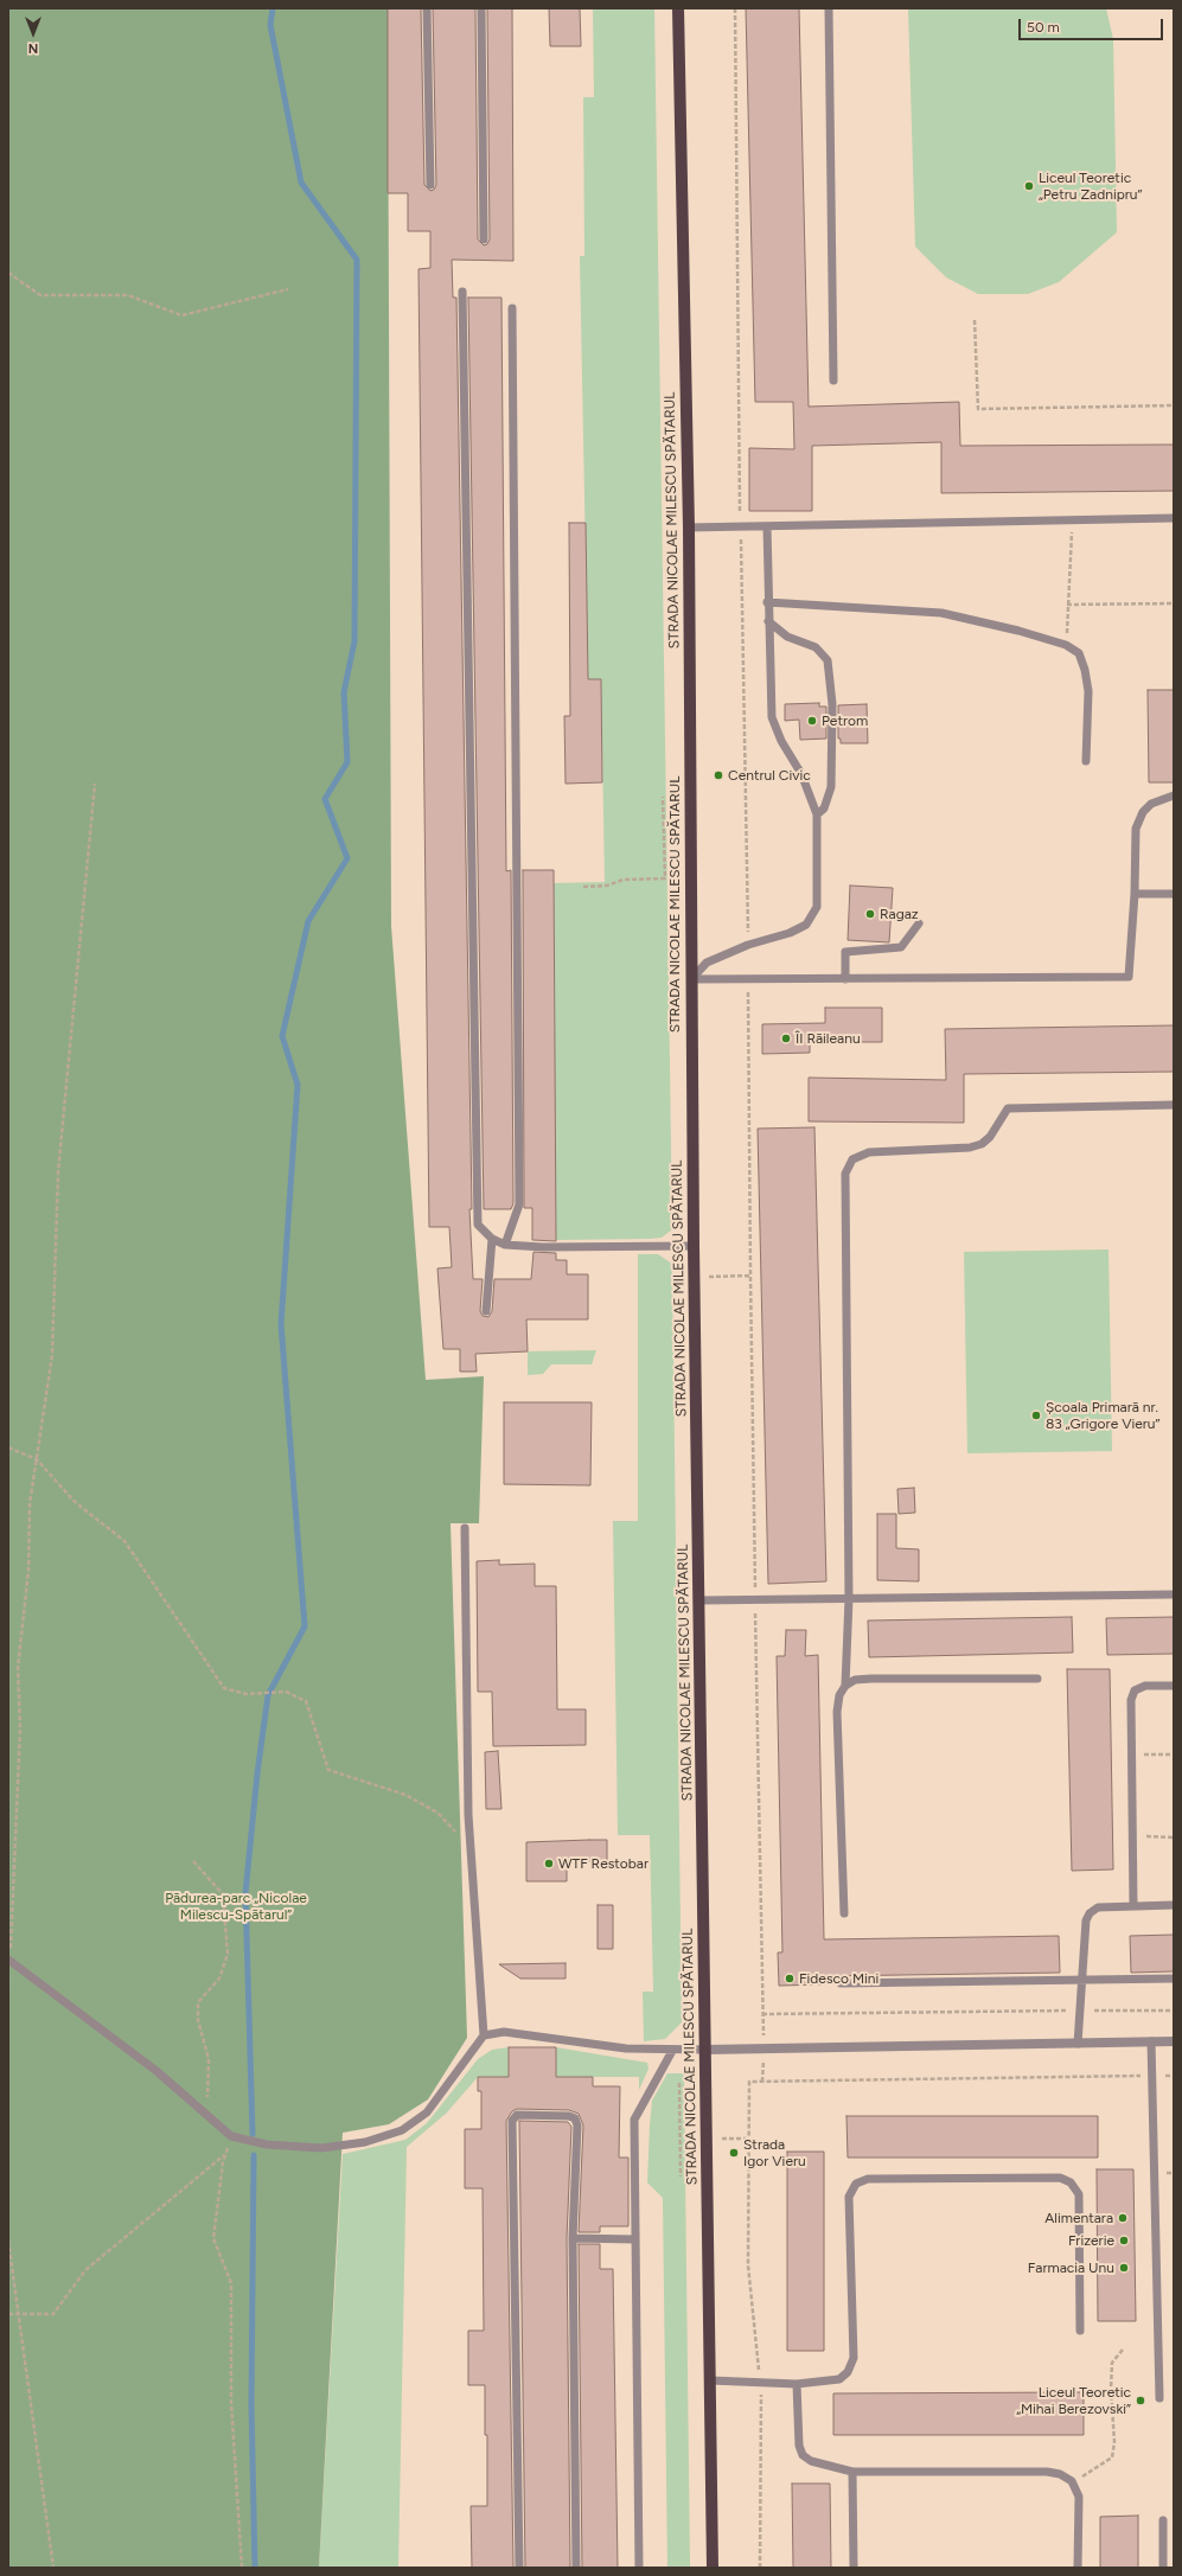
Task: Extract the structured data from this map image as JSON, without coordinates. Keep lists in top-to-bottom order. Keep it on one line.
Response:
{"streets":{"main road":["STRADA NICOLAE MILESCU SPĂTARUL"]},"parks":["Pădurea-parc „Nicolae Milescu-Spătarul”"],"places":["Liceul Teoretic „Petru Zadnipru”","Petrom","Centrul Civic","Ragaz","ÎI Răileanu","Școala Primară nr. 83 „Grigore Vieru”","WTF Restobar","Fidesco Mini","Strada Igor Vieru","Alimentara","Frizerie","Farmacia Unu","Liceul Teoretic „Mihai Berezovski”"],"scale_bar":"50 m","north":"bottom"}
